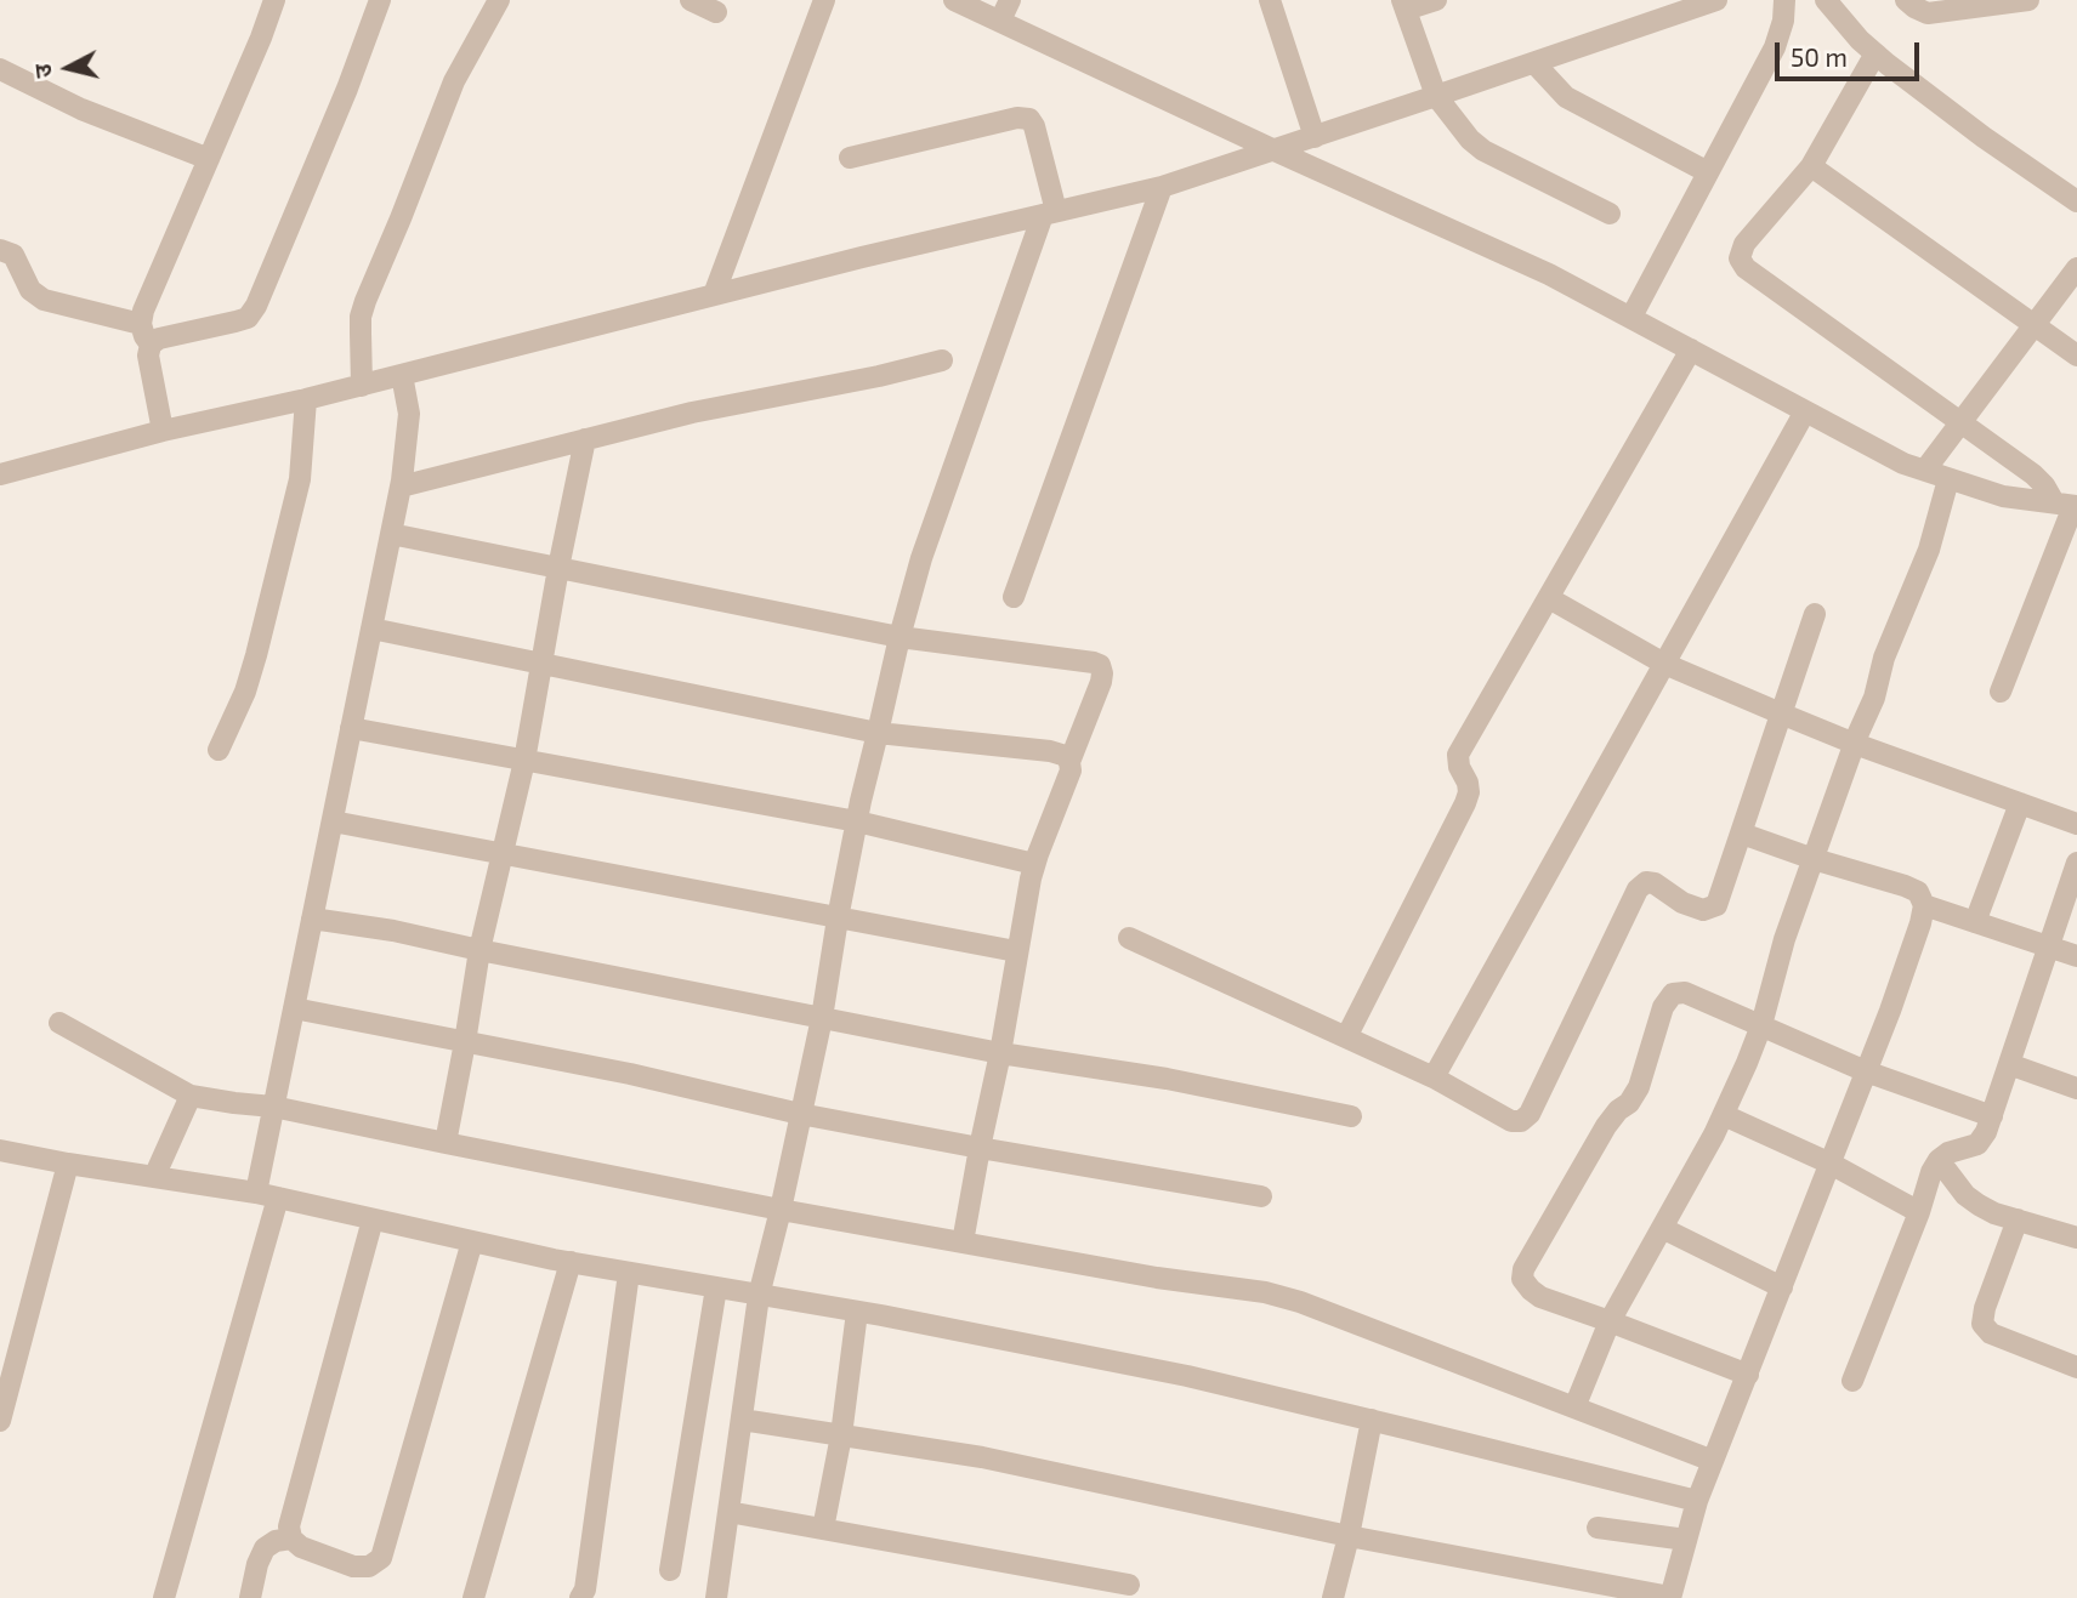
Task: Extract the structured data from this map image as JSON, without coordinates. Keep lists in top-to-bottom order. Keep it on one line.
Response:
{"scale_bar":"50 m","north":"left"}
